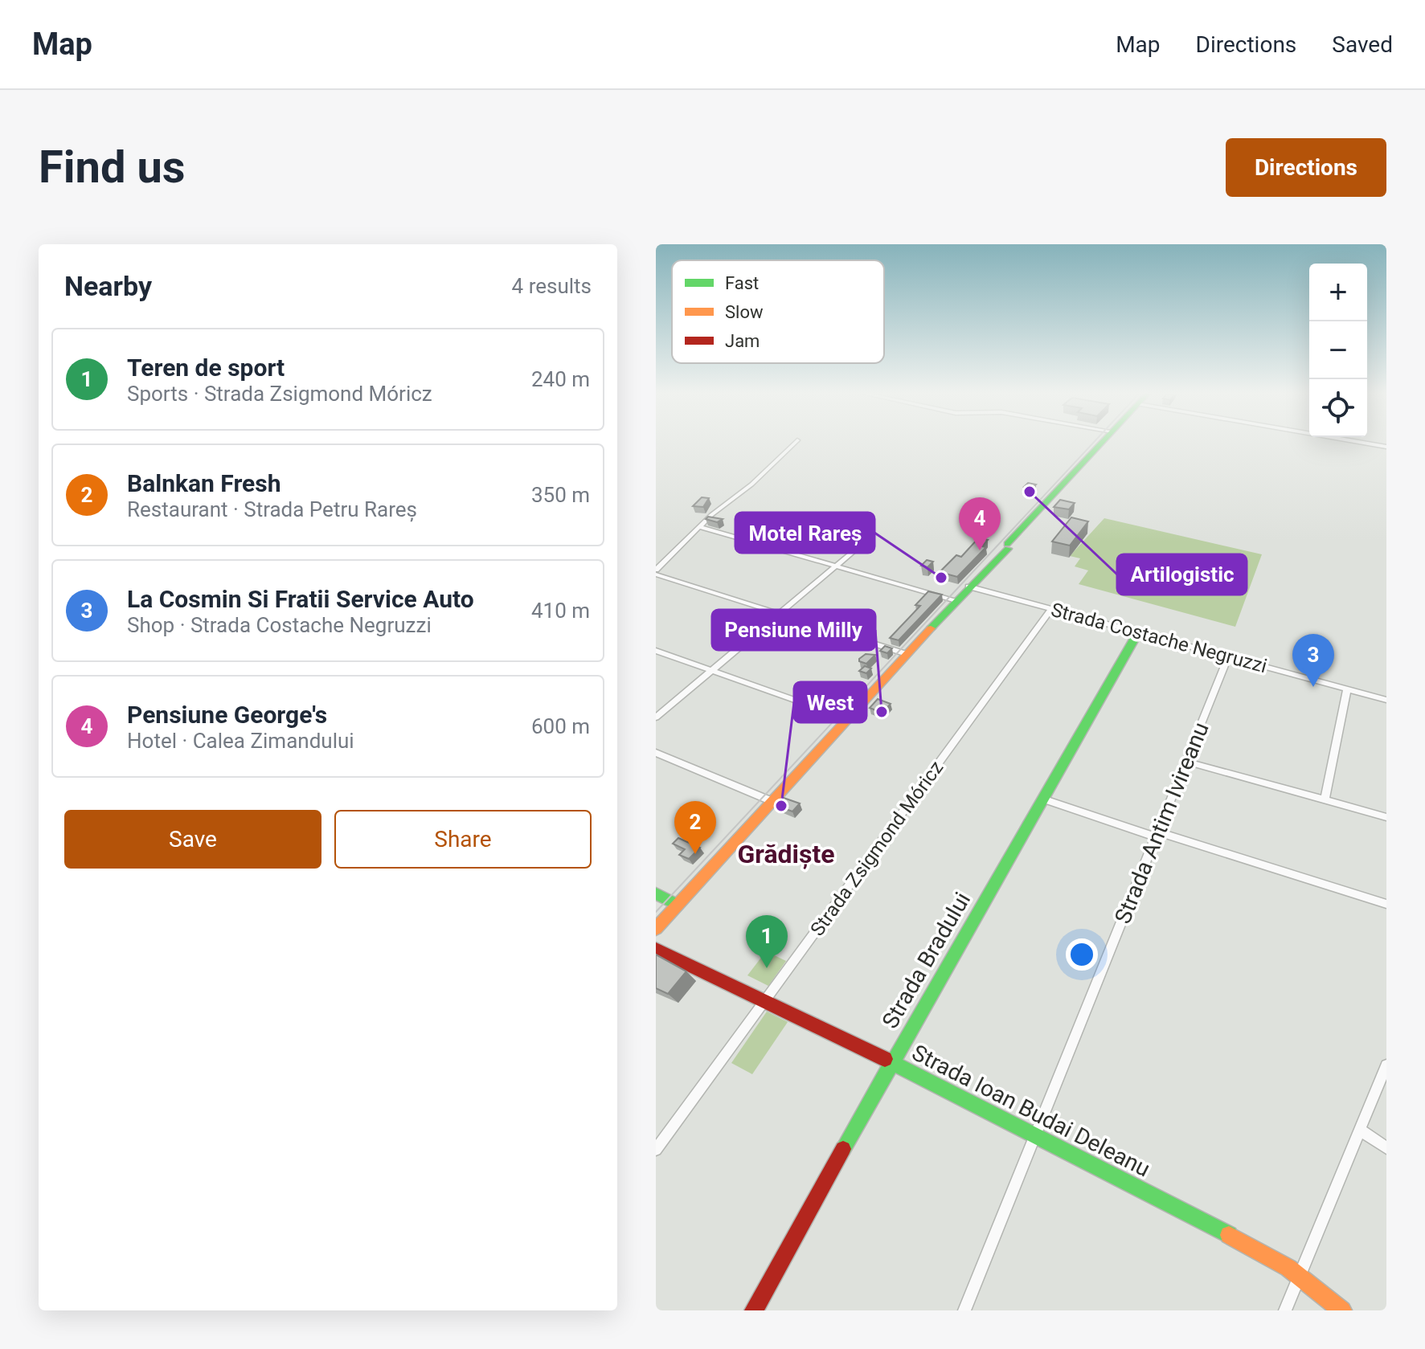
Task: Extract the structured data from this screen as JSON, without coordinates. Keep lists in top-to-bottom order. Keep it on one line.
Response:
{"streets":{"main road":["Strada Bradului","Strada Ioan Budai Deleanu"],"street":["Strada Costache Negruzzi","Strada Antim Ivireanu","Strada Zsigmond Móricz"]},"crossings":[["Strada Costache Negruzzi","Strada Antim Ivireanu"],["Strada Costache Negruzzi","Strada Zsigmond Móricz"],["Strada Costache Negruzzi","Strada Bradului"],["Strada Antim Ivireanu","Strada Ioan Budai Deleanu"],["Strada Zsigmond Móricz","Strada Ioan Budai Deleanu"],["Strada Bradului","Strada Ioan Budai Deleanu"]],"districts":["Grădiște"],"places":["Artilogistic","Motel Rareș","Pensiune Milly","West"],"legend":["Fast","Slow","Jam"],"page":{"header":"Map","nav":["Map","Directions","Saved"],"buttons":["Directions",["Save","Share"]],"title":"Find us","heading":["Nearby","4 results"],"map_buttons":["+","−"],"list":[{"mark":"1","name":"Teren de sport","note":"Sports · Strada Zsigmond Móricz","value":"240 m"},{"mark":"2","name":"Balnkan Fresh","note":"Restaurant · Strada Petru Rareș","value":"350 m"},{"mark":"3","name":"La Cosmin Si Fratii Service Auto","note":"Shop · Strada Costache Negruzzi","value":"410 m"},{"mark":"4","name":"Pensiune George's","note":"Hotel · Calea Zimandului","value":"600 m"}],"pins":["4","3","2","1"]}}
